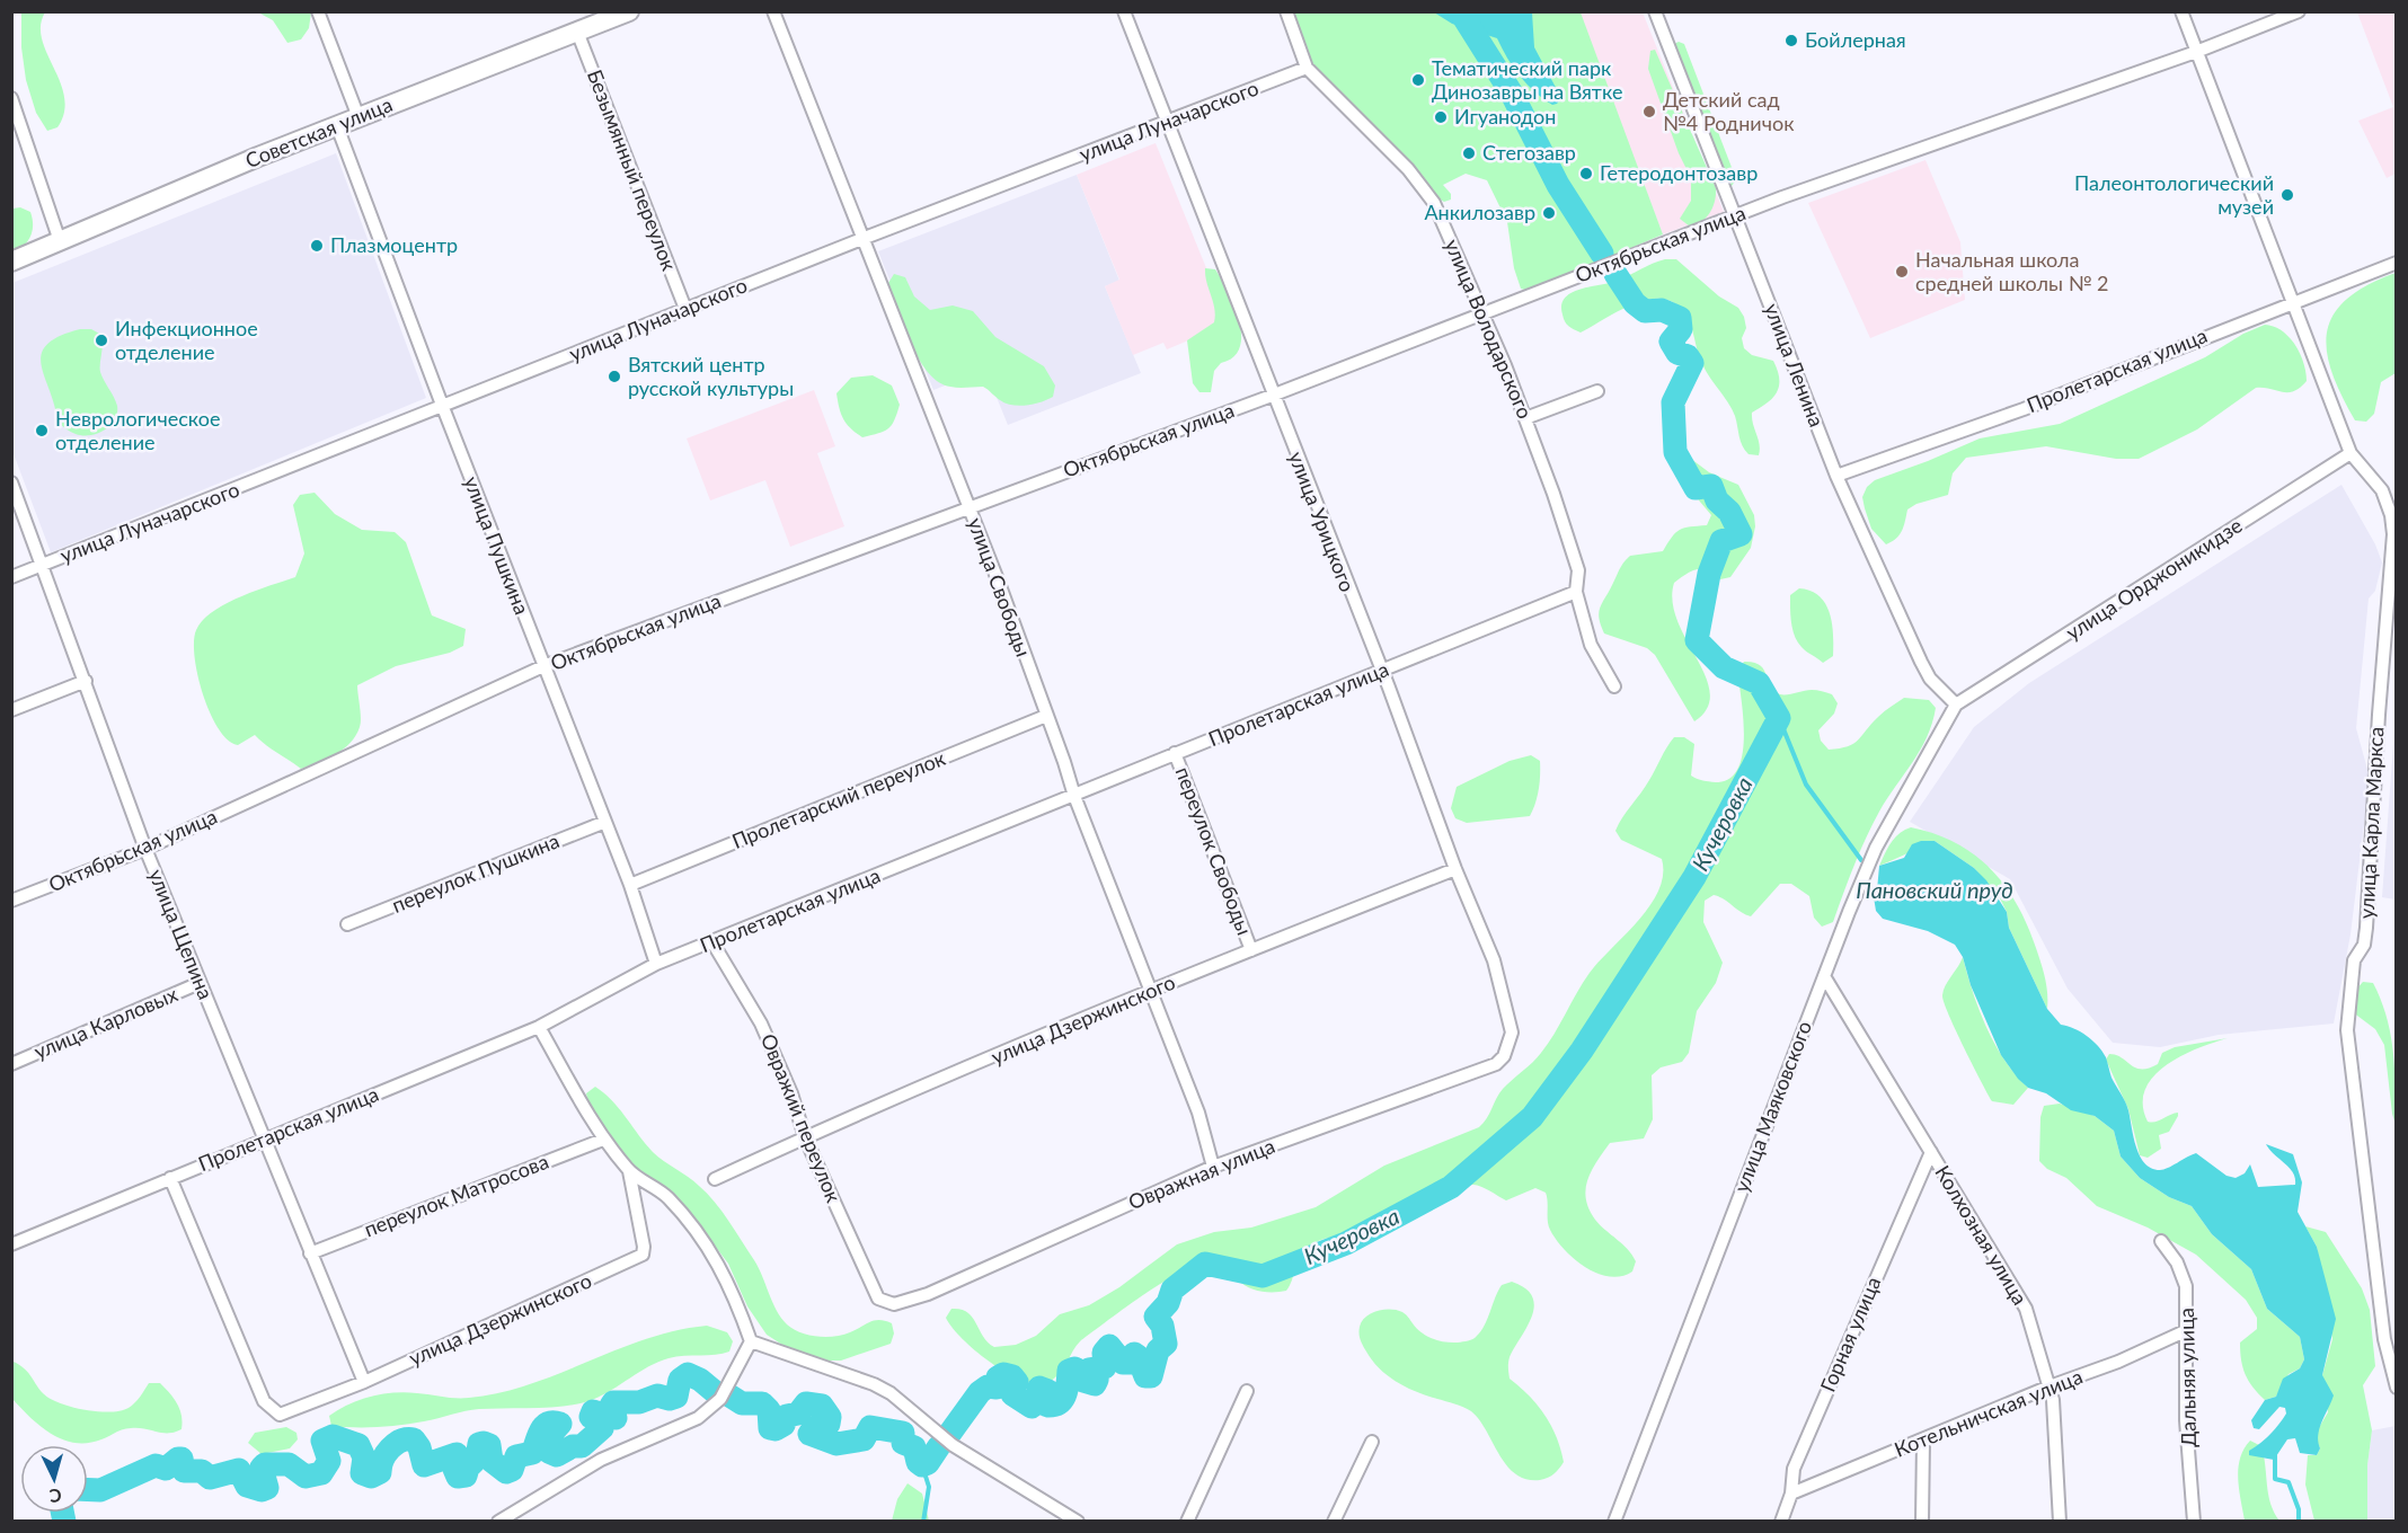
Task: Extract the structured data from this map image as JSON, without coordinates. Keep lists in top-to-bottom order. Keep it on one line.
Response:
{"streets":{"main road":["Советская улица"],"street":["улица Луначарского","Безымянный переулок","Октябрьская улица","улица Володарского","улица Ленина","Пролетарская улица","улица Урицкого","улица Пушкина","улица Орджоникидзе","улица Свободы","Пролетарский переулок","улица Карла Маркса","переулок Свободы","переулок Пушкина","улица Щепина","улица Дзержинского","улица Карловых","улица Маяковского","Овражий переулок","Овражная улица","переулок Матросова","Колхозная улица","Горная улица","Дальняя улица","Котельничская улица"]},"crossings":[["улица Луначарского","Безымянный переулок"],["улица Луначарского","улица Володарского"],["улица Луначарского","улица Урицкого"],["улица Луначарского","улица Пушкина"],["улица Луначарского","улица Свободы"],["улица Луначарского","улица Щепина"],["Советская улица","Безымянный переулок"],["Советская улица","улица Пушкина"],["Октябрьская улица","улица Володарского"],["Октябрьская улица","улица Ленина"],["Октябрьская улица","улица Урицкого"],["Октябрьская улица","улица Пушкина"],["Октябрьская улица","улица Свободы"],["Октябрьская улица","улица Карла Маркса"],["Октябрьская улица","улица Щепина"],["улица Володарского","Пролетарская улица"],["улица Ленина","Пролетарская улица"],["улица Ленина","улица Орджоникидзе"],["улица Ленина","улица Маяковского"],["Пролетарская улица","улица Урицкого"],["Пролетарская улица","улица Пушкина"],["Пролетарская улица","улица Свободы"],["Пролетарская улица","улица Карла Маркса"],["Пролетарская улица","переулок Свободы"],["Пролетарская улица","улица Щепина"],["Пролетарская улица","улица Дзержинского"],["Пролетарская улица","Овражий переулок"],["улица Урицкого","улица Дзержинского"],["улица Урицкого","Овражная улица"],["улица Пушкина","Пролетарский переулок"],["улица Пушкина","переулок Пушкина"],["улица Орджоникидзе","улица Карла Маркса"],["улица Орджоникидзе","улица Маяковского"],["улица Свободы","Пролетарский переулок"],["улица Свободы","улица Дзержинского"],["улица Свободы","Овражная улица"],["переулок Свободы","улица Дзержинского"],["улица Щепина","улица Дзержинского"],["улица Щепина","улица Карловых"],["улица Щепина","переулок Матросова"],["улица Дзержинского","Овражий переулок"],["улица Маяковского","Колхозная улица"],["Овражий переулок","Овражная улица"],["Колхозная улица","Горная улица"],["Колхозная улица","Котельничская улица"],["Горная улица","Котельничская улица"],["Дальняя улица","Котельничская улица"]],"water":["Кучеровка","Пановский пруд"],"places":["Бойлерная","Тематический парк Динозавры на Вятке","Детский сад №4 Родничок","Игуанодон","Стегозавр","Гетеродонтозавр","Палеонтологический музей","Анкилозавр","Плазмоцентр","Начальная школа средней школы № 2","Инфекционное отделение","Вятский центр русской культуры","Неврологическое отделение"],"north":"bottom"}
